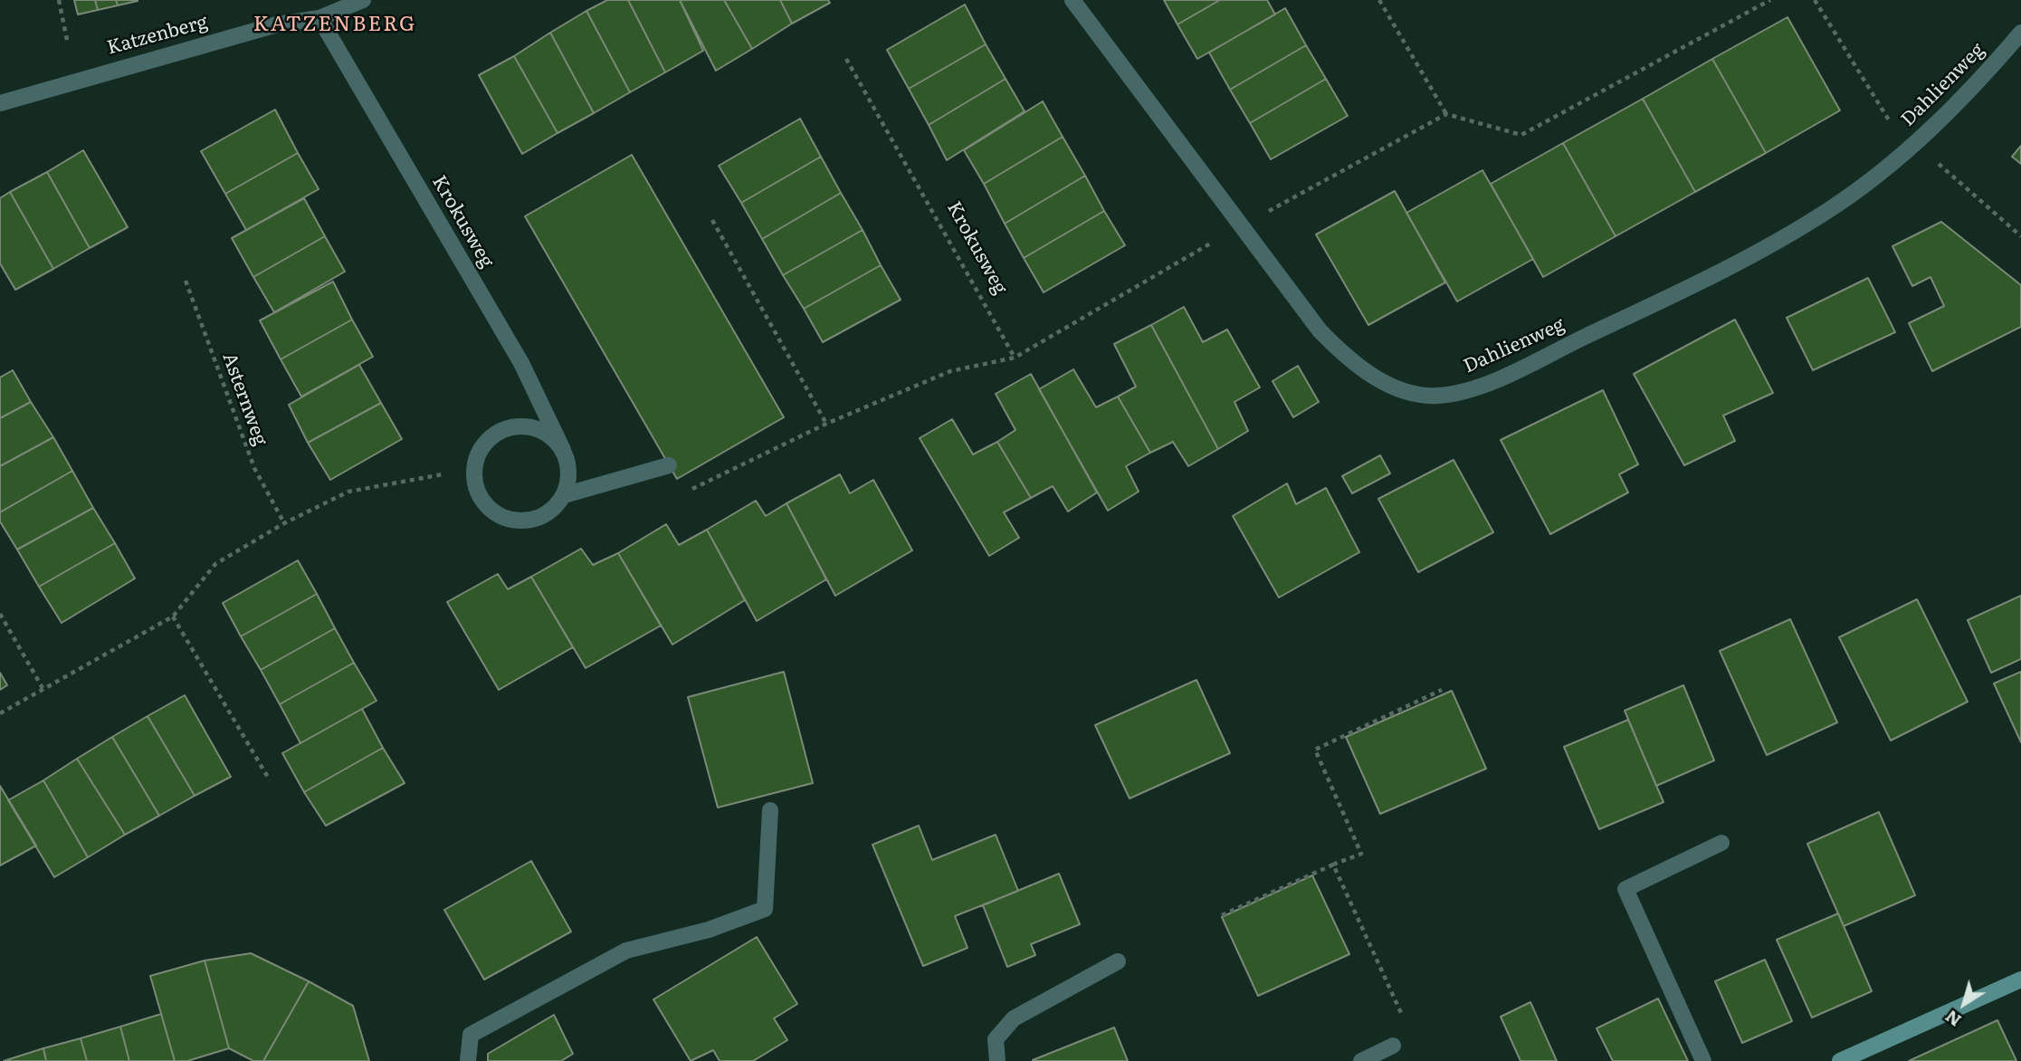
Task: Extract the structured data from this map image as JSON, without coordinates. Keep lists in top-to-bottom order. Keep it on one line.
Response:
{"streets":{"street":["Katzenberg","Dahlienweg","Krokusweg"],"path":["Asternweg"]},"crossings":[["Katzenberg","Krokusweg"]],"districts":["KATZENBERG"],"north":"bottom left"}
